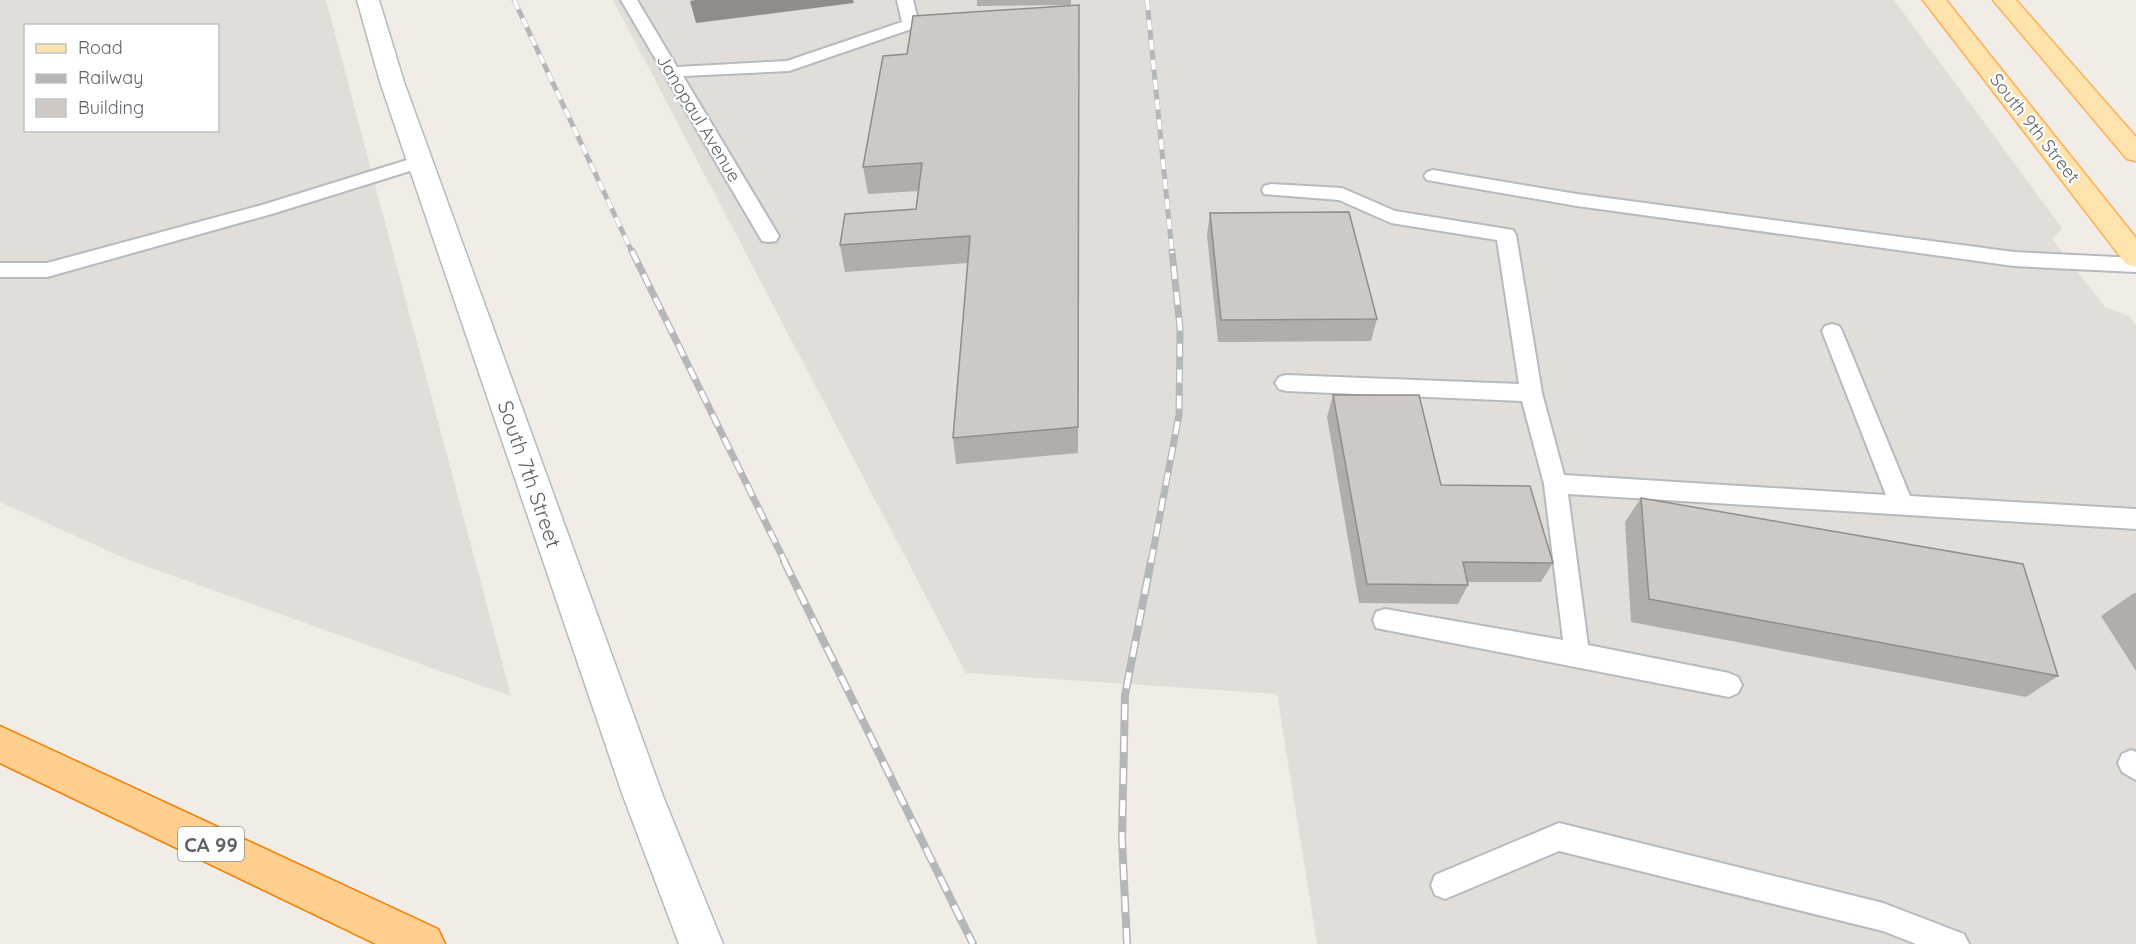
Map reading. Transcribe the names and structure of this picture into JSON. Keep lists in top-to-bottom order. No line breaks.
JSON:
{"streets":{"highway":["CA 99"],"main road":["South 9th Street"],"street":["South 7th Street"],"lane":["Janopaul Avenue"]},"legend":["Road","Railway","Building"]}
